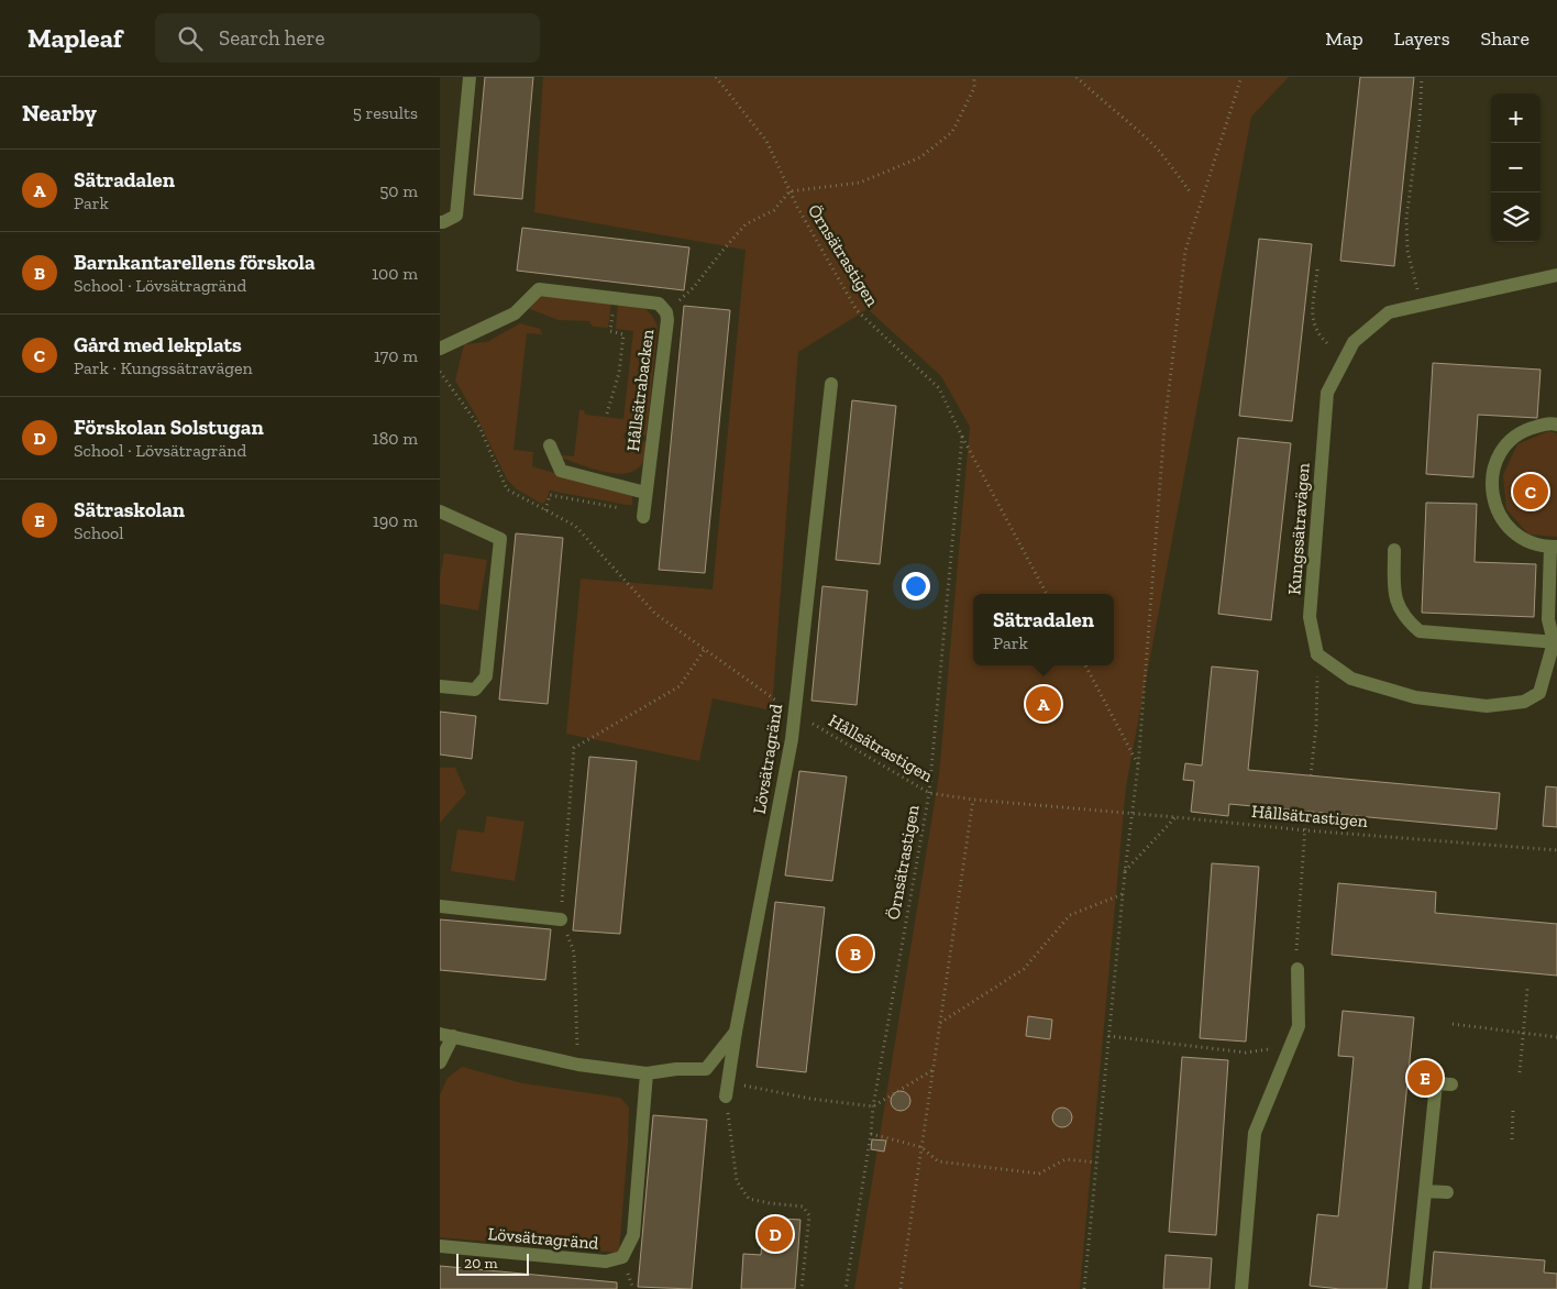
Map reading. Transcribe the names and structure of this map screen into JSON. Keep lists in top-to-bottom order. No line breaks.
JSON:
{"streets":{"street":["Hållsätrabacken","Kungssätravägen","Lövsätragränd"],"path":["Örnsätrastigen","Hållsätrastigen"]},"crossings":[["Örnsätrastigen","Hållsätrastigen"],["Hållsätrastigen","Lövsätragränd"]],"scale_bar":"20 m","page":{"header":"Mapleaf","search":"Search here","nav":["Map","Layers","Share"],"heading":["Nearby","5 results"],"map_buttons":["+","−"],"list":[{"mark":"A","name":"Sätradalen","note":"Park","value":"50 m"},{"mark":"B","name":"Barnkantarellens förskola","note":"School · Lövsätragränd","value":"100 m"},{"mark":"C","name":"Gård med lekplats","note":"Park · Kungssätravägen","value":"170 m"},{"mark":"D","name":"Förskolan Solstugan","note":"School · Lövsätragränd","value":"180 m"},{"mark":"E","name":"Sätraskolan","note":"School","value":"190 m"}],"pins":["C","A","B","E","D"],"popup":["Sätradalen","Park"],"scale":"20 m"}}
